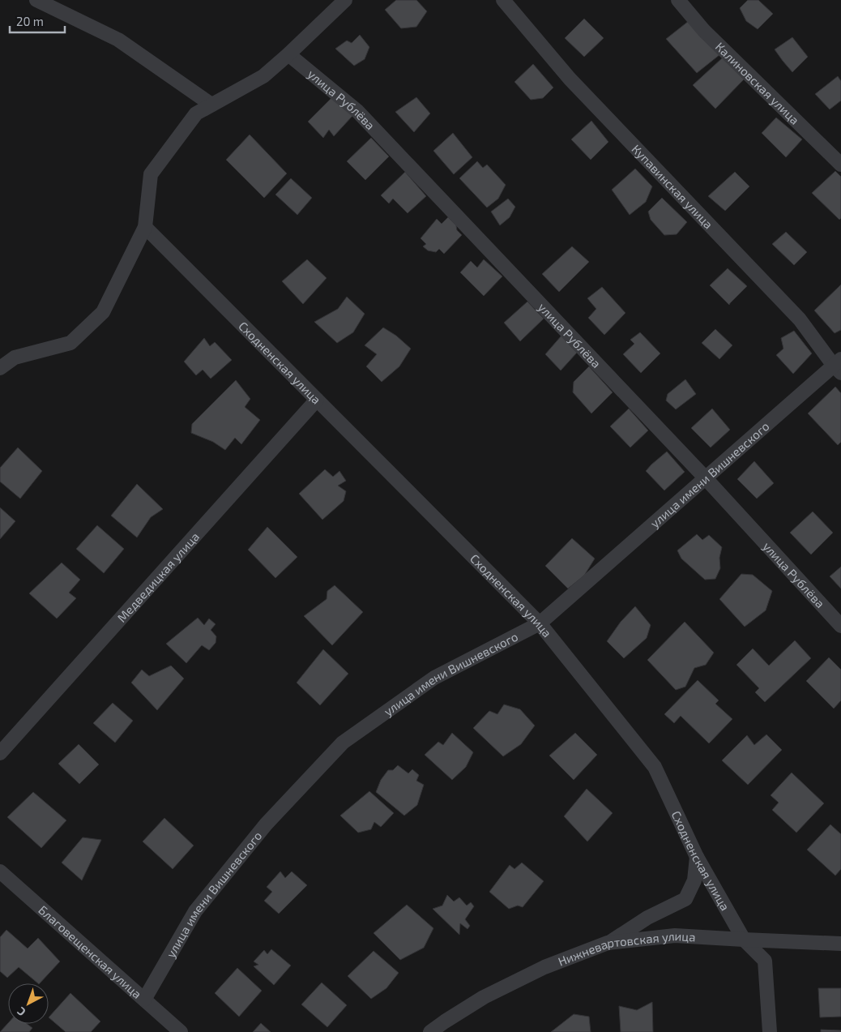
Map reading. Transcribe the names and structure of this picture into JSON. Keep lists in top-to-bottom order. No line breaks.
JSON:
{"streets":{"street":["Калиновская улица","улица Рублёва","Купавинская улица","Сходненская улица","улица имени Вишневского","Медведицкая улица","Нижневартовская улица","Благовещенская улица"]},"crossings":[["улица Рублёва","улица имени Вишневского"],["Купавинская улица","улица имени Вишневского"],["Сходненская улица","улица имени Вишневского"],["Сходненская улица","Медведицкая улица"],["Сходненская улица","Нижневартовская улица"],["улица имени Вишневского","Благовещенская улица"]],"scale_bar":"20 m","north":"bottom left"}
